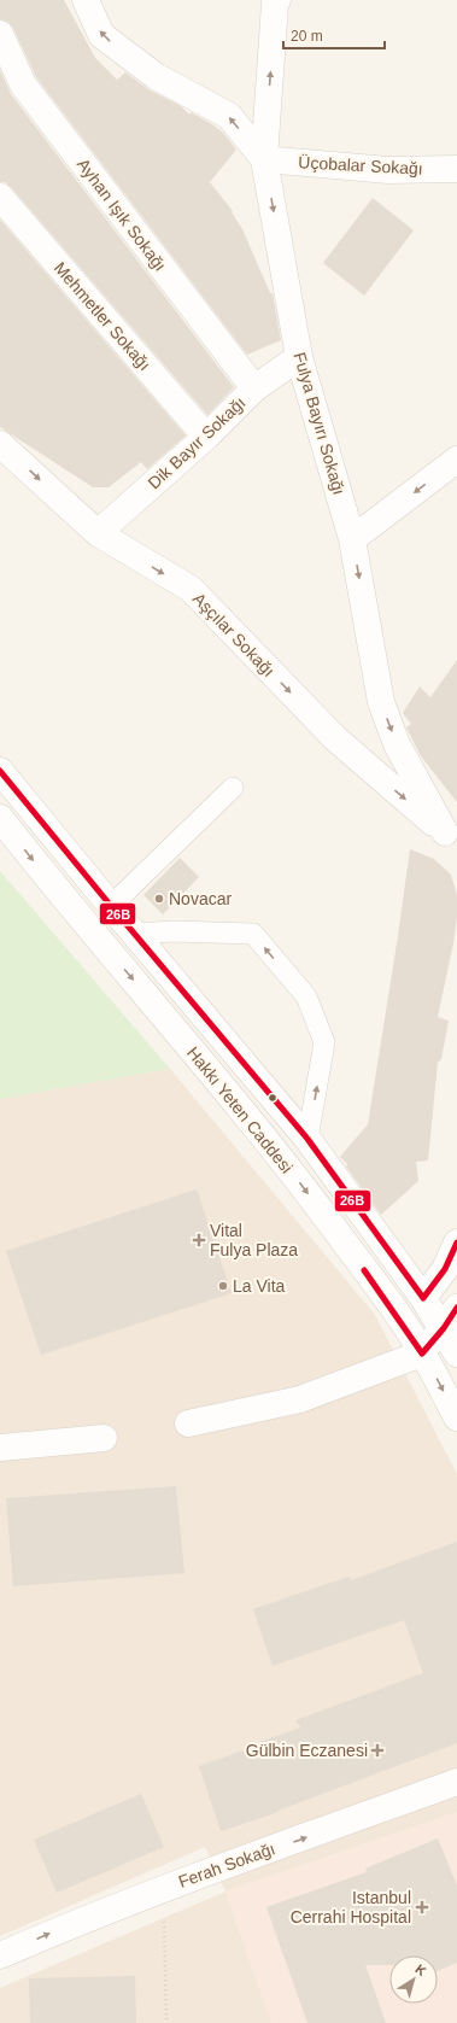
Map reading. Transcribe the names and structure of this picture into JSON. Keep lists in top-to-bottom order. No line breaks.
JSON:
{"streets":{"street":["Üçobalar Sokağı","Ayhan Işık Sokağı","Mehmetler Sokağı","Fulya Bayırı Sokağı","Dik Bayır Sokağı","Aşçılar Sokağı","Hakkı Yeten Caddesi","Ferah Sokağı"]},"crossings":[["Üçobalar Sokağı","Fulya Bayırı Sokağı"],["Ayhan Işık Sokağı","Dik Bayır Sokağı"],["Mehmetler Sokağı","Dik Bayır Sokağı"],["Fulya Bayırı Sokağı","Dik Bayır Sokağı"],["Fulya Bayırı Sokağı","Aşçılar Sokağı"],["Dik Bayır Sokağı","Aşçılar Sokağı"]],"one_way":["Aşçılar Sokağı","Ferah Sokağı"],"places":{"other":["Novacar","La Vita"],"health":["Vital Fulya Plaza","Gülbin Eczanesi","Istanbul Cerrahi Hospital"]},"lines":["transit line 26B"],"scale_bar":"20 m","north":"top right"}
